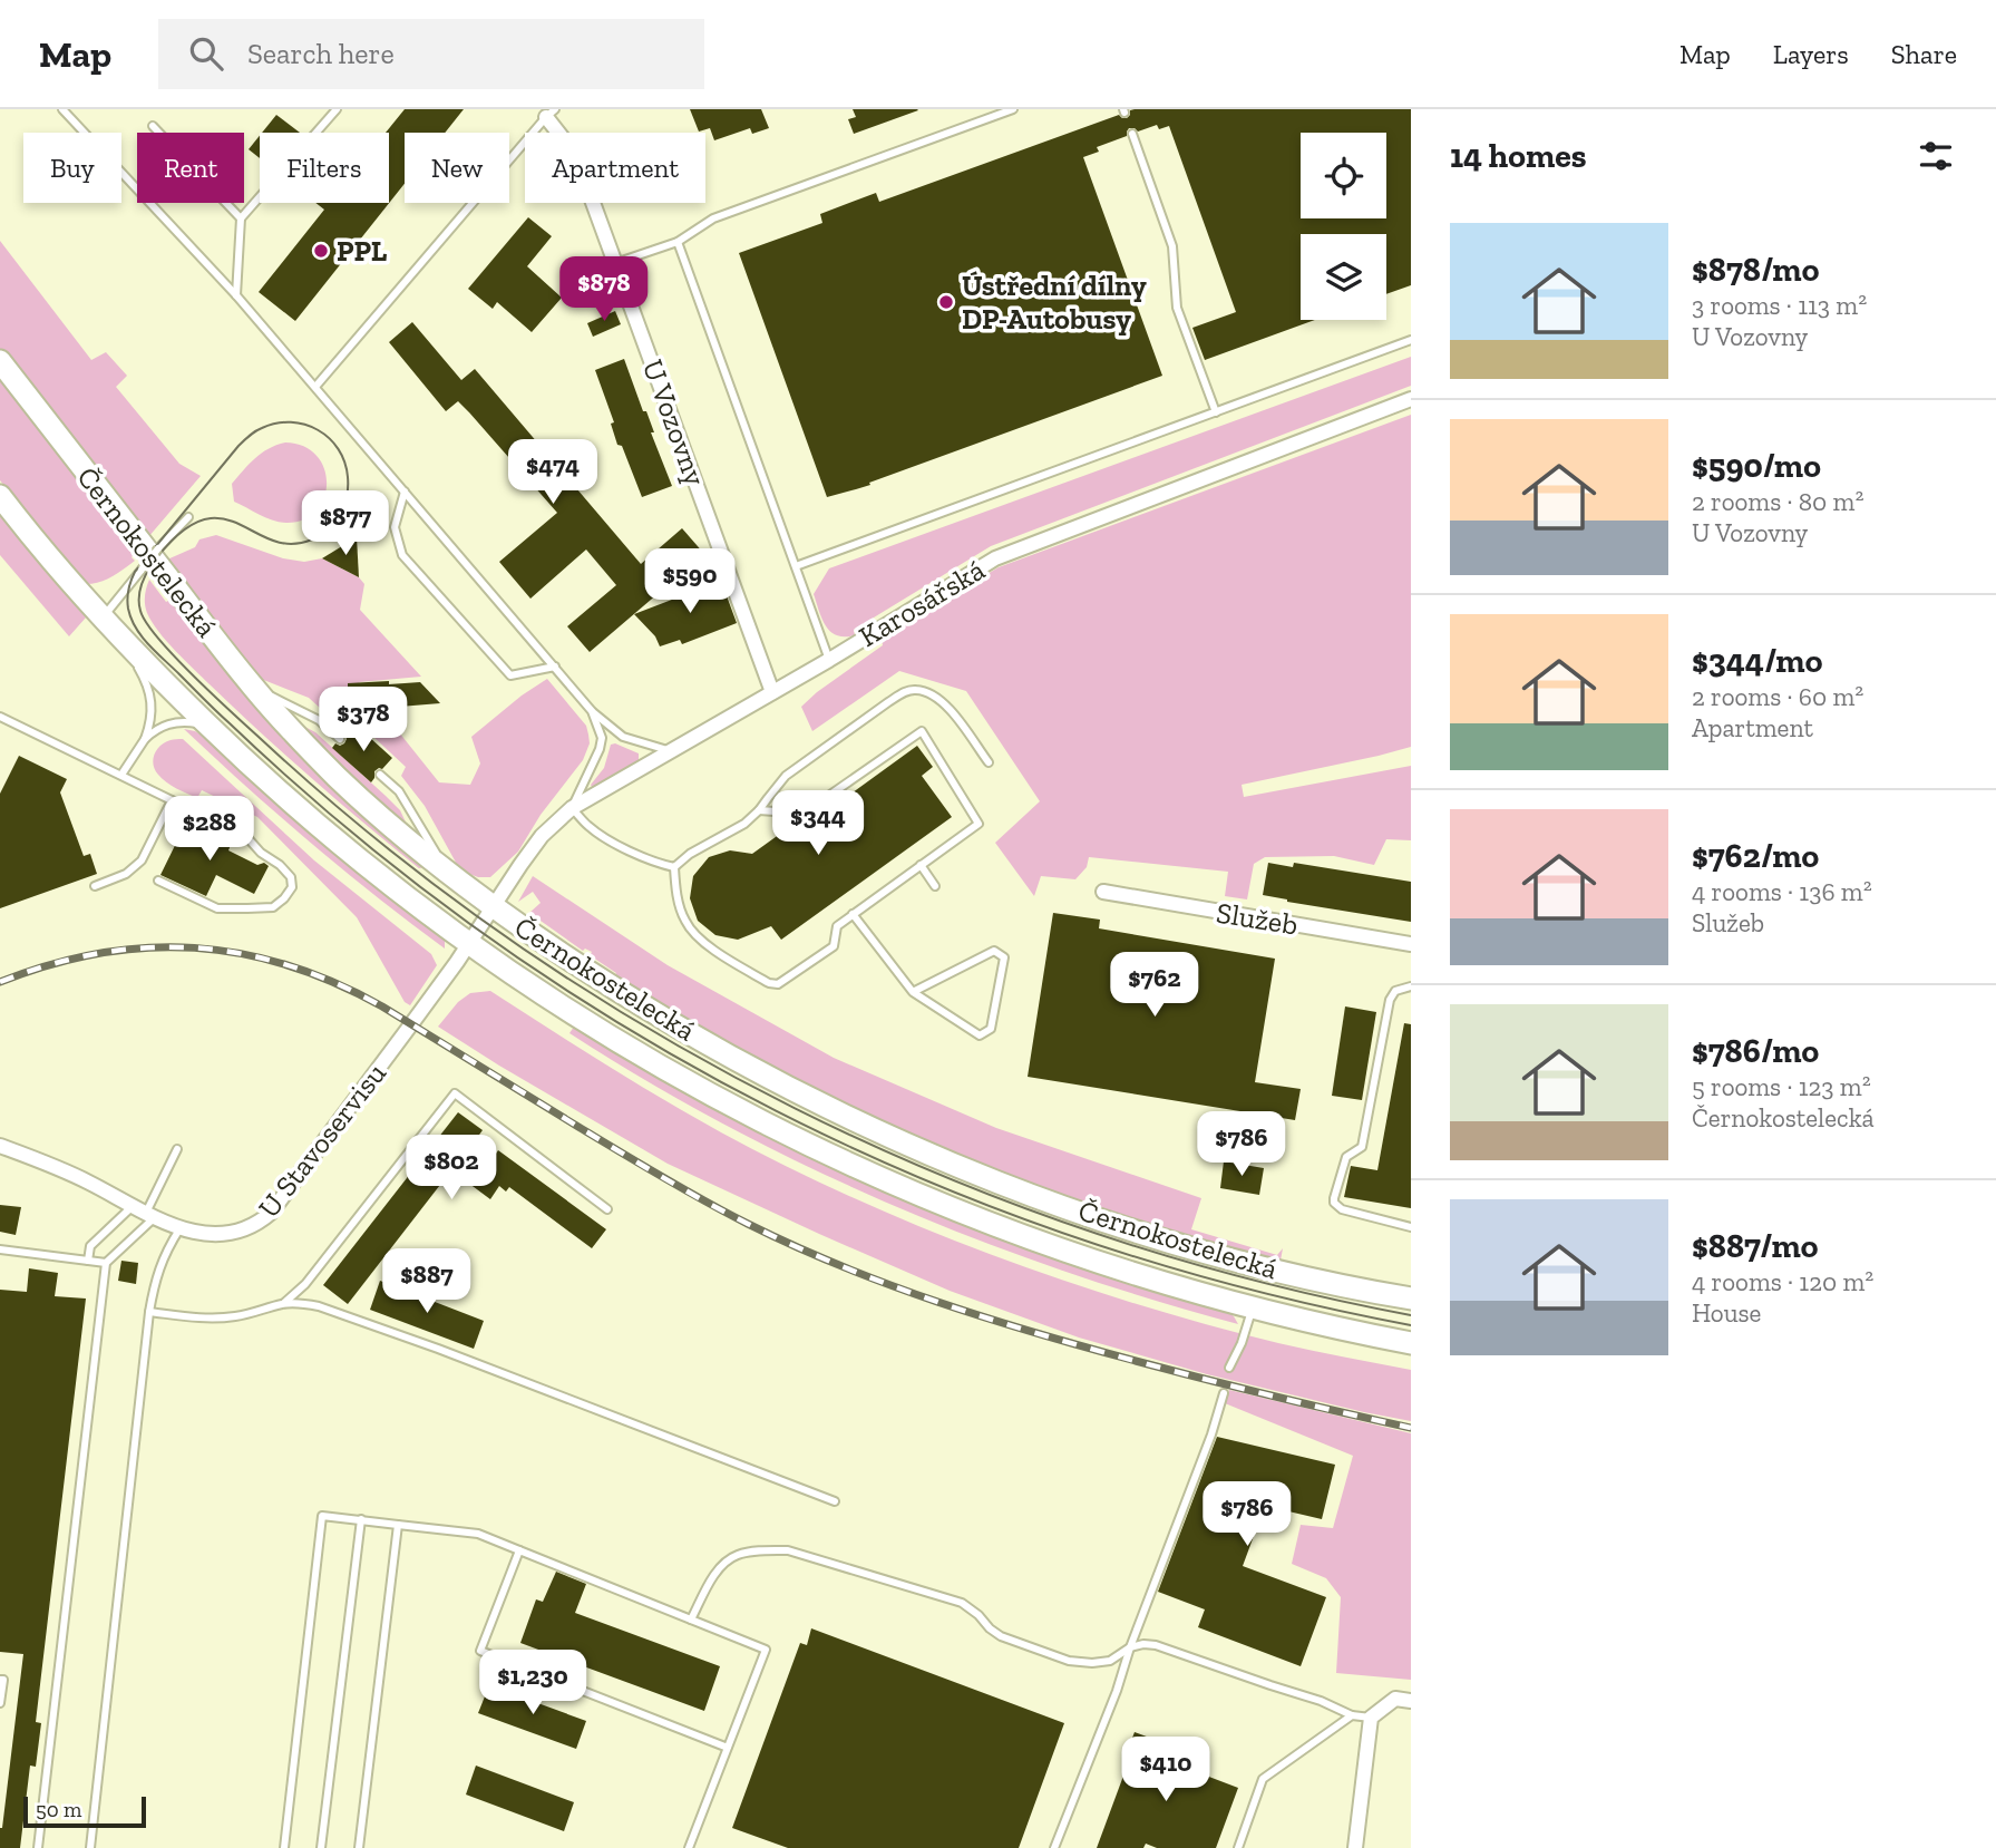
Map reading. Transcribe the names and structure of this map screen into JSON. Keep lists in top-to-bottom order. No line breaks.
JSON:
{"streets":{"main road":["Černokostelecká"],"street":["U Vozovny","Karosářská","Služeb","U Stavoservisu"]},"crossings":[["U Vozovny","Karosářská"],["Černokostelecká","Karosářská"],["Černokostelecká","U Stavoservisu"],["Karosářská","U Stavoservisu"]],"places":["PPL","Ústřední dílny DP-Autobusy"],"scale_bar":"50 m","page":{"header":"Map","search":"Search here","nav":["Map","Layers","Share"],"heading":"14 homes","chip":["Buy","Rent","Filters","New","Apartment"],"list":[{"name":"$878/mo","note":"3 rooms · 113 m² · U Vozovny"},{"name":"$590/mo","note":"2 rooms · 80 m² · U Vozovny"},{"name":"$344/mo","note":"2 rooms · 60 m² · Apartment"},{"name":"$762/mo","note":"4 rooms · 136 m² · Služeb"},{"name":"$786/mo","note":"5 rooms · 123 m² · Černokostelecká"},{"name":"$887/mo","note":"4 rooms · 120 m² · House"}],"price":["$878","$474","$877","$590","$378","$344","$288","$762","$786","$802","$887","$786","$1,230","$410"],"scale":"50 m"}}
